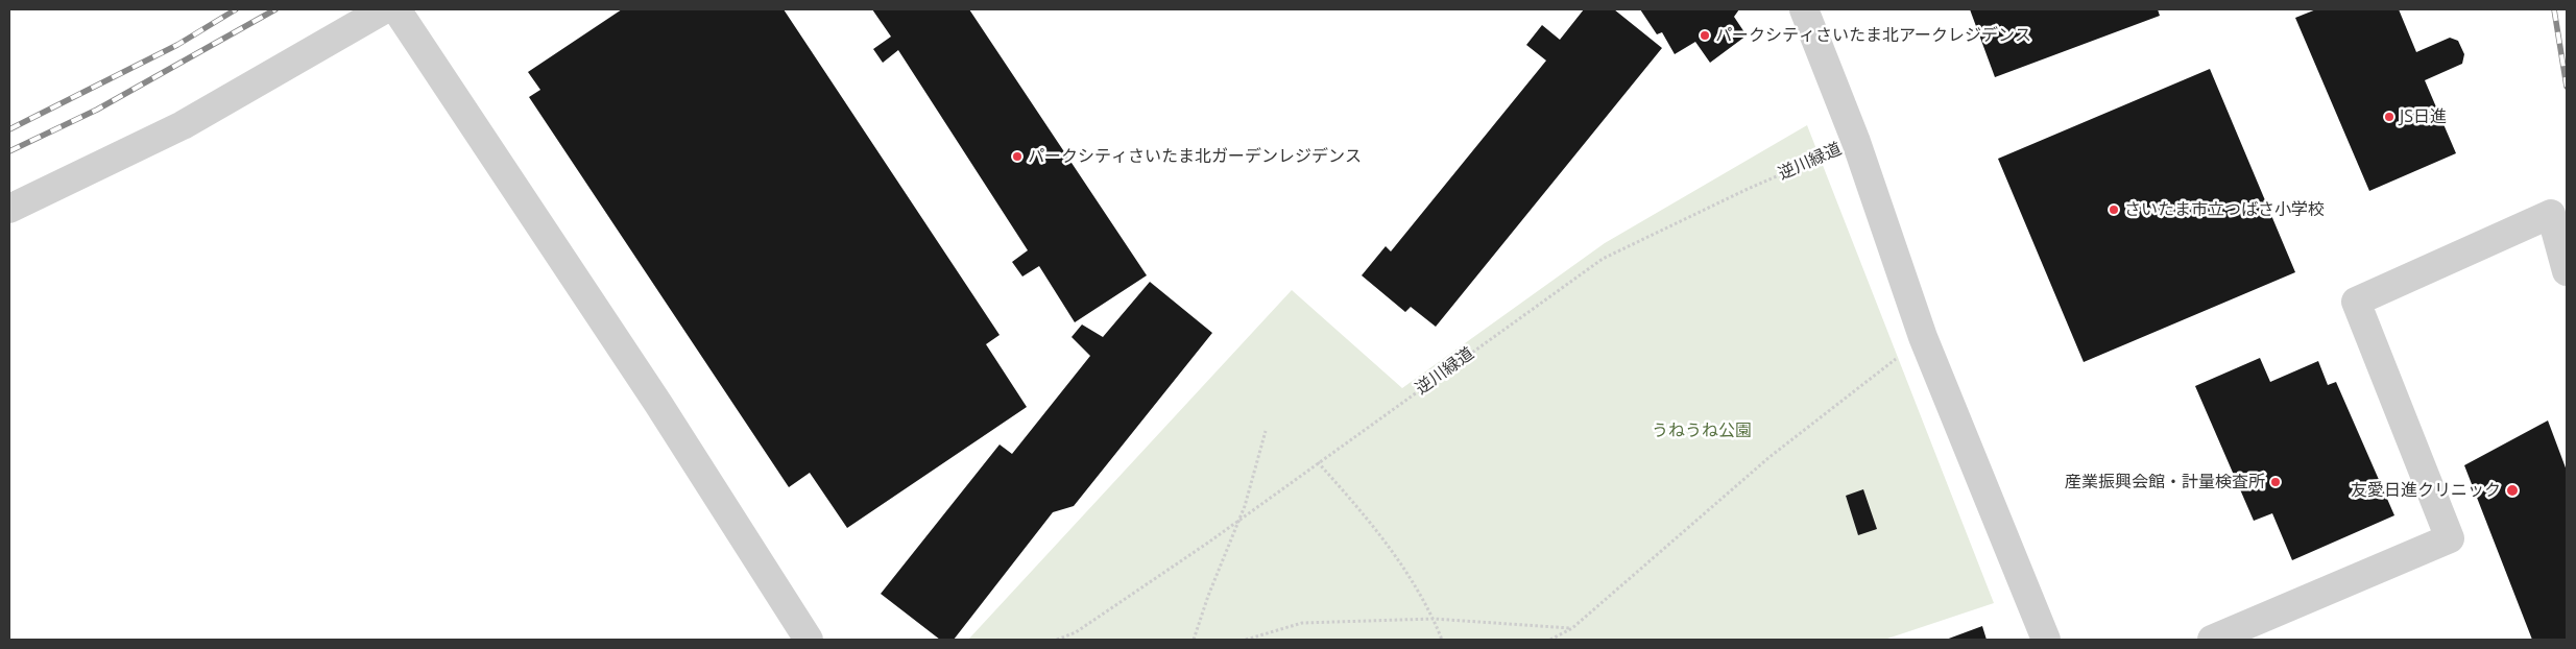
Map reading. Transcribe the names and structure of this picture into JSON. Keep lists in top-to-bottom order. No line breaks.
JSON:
{"streets":{"path":["逆川緑道"]},"parks":["うねうね公園"],"places":["パークシティさいたま北アークレジデンス","JS日進","パークシティさいたま北ガーデンレジデンス","さいたま市立つばさ小学校","産業振興会館・計量検査所","友愛日進クリニック"]}
